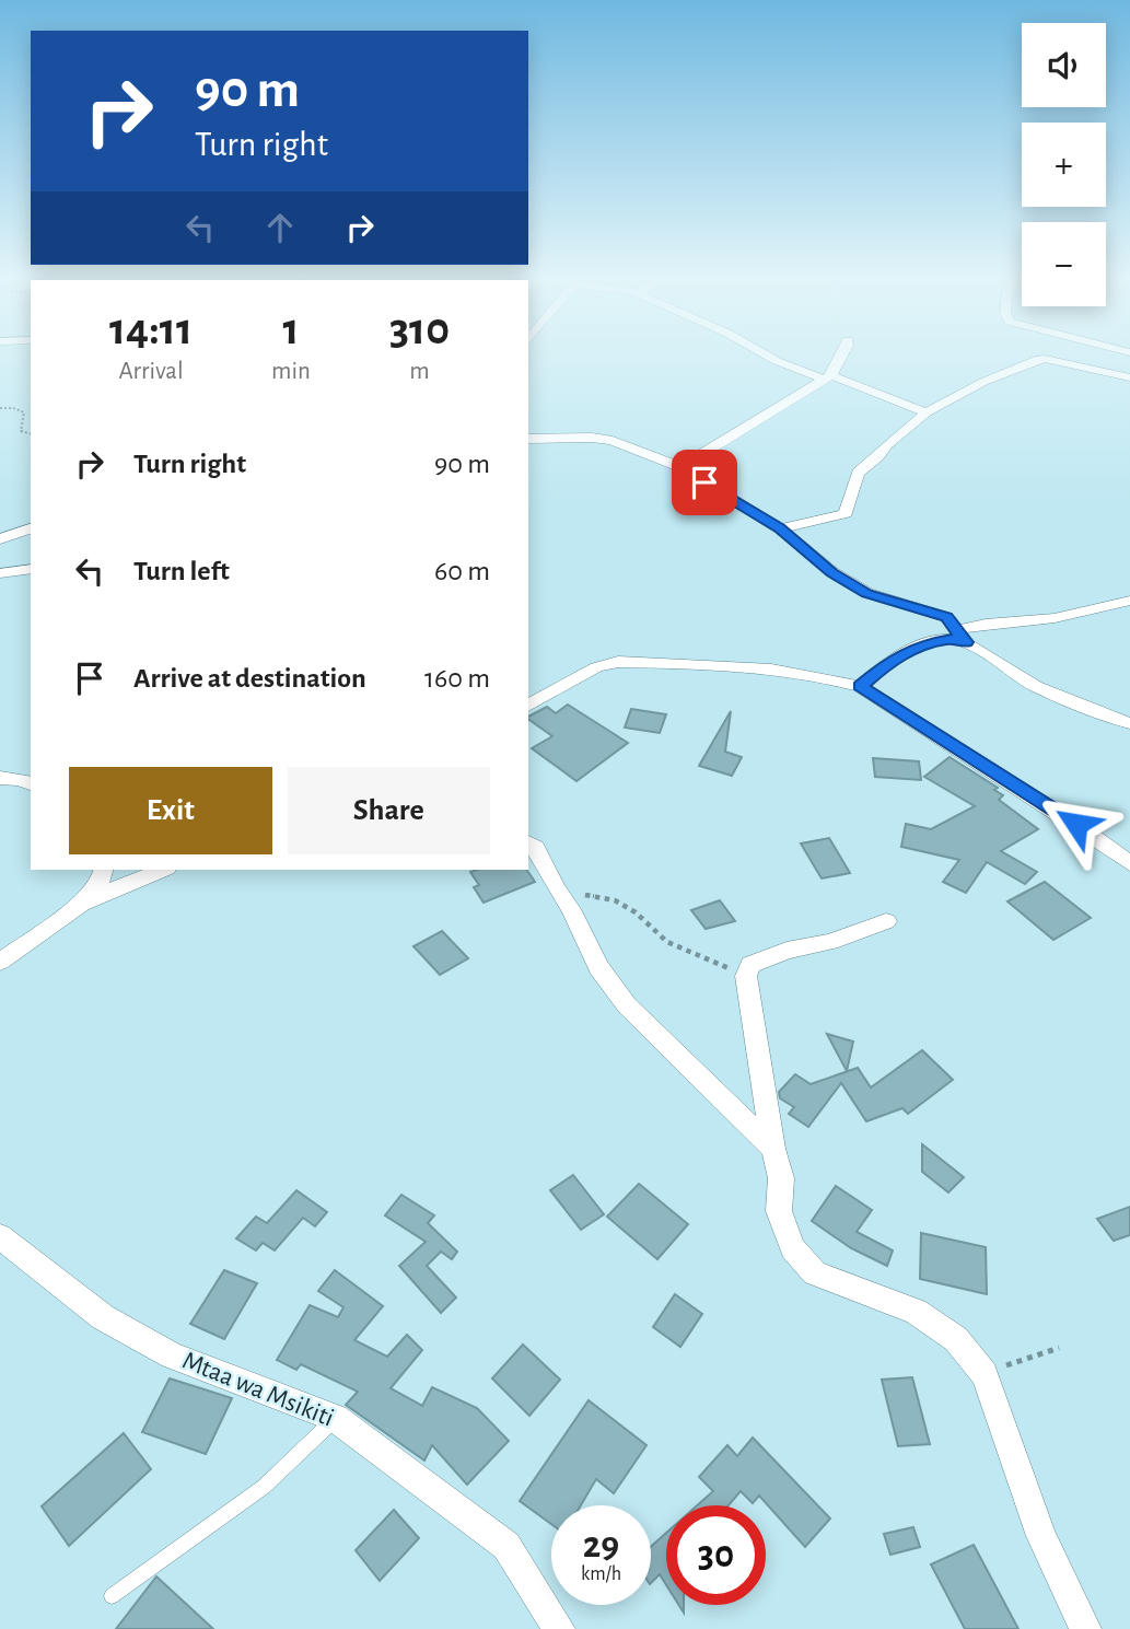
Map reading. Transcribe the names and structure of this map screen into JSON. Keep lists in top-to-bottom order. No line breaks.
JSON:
{"streets":{"street":["Mtaa wa Msikiti"]},"page":{"map_buttons":["+","−"],"turn":["90 m","Turn right"],"eta":["14:11","Arrival","1","min","310","m"],"list":[{"name":"Turn right","value":"90 m"},{"name":"Turn left","value":"60 m"},{"name":"Arrive at destination","value":"160 m"}],"buttons":["Exit","Share"],"speed":"29 km/h","limit":"30"}}
